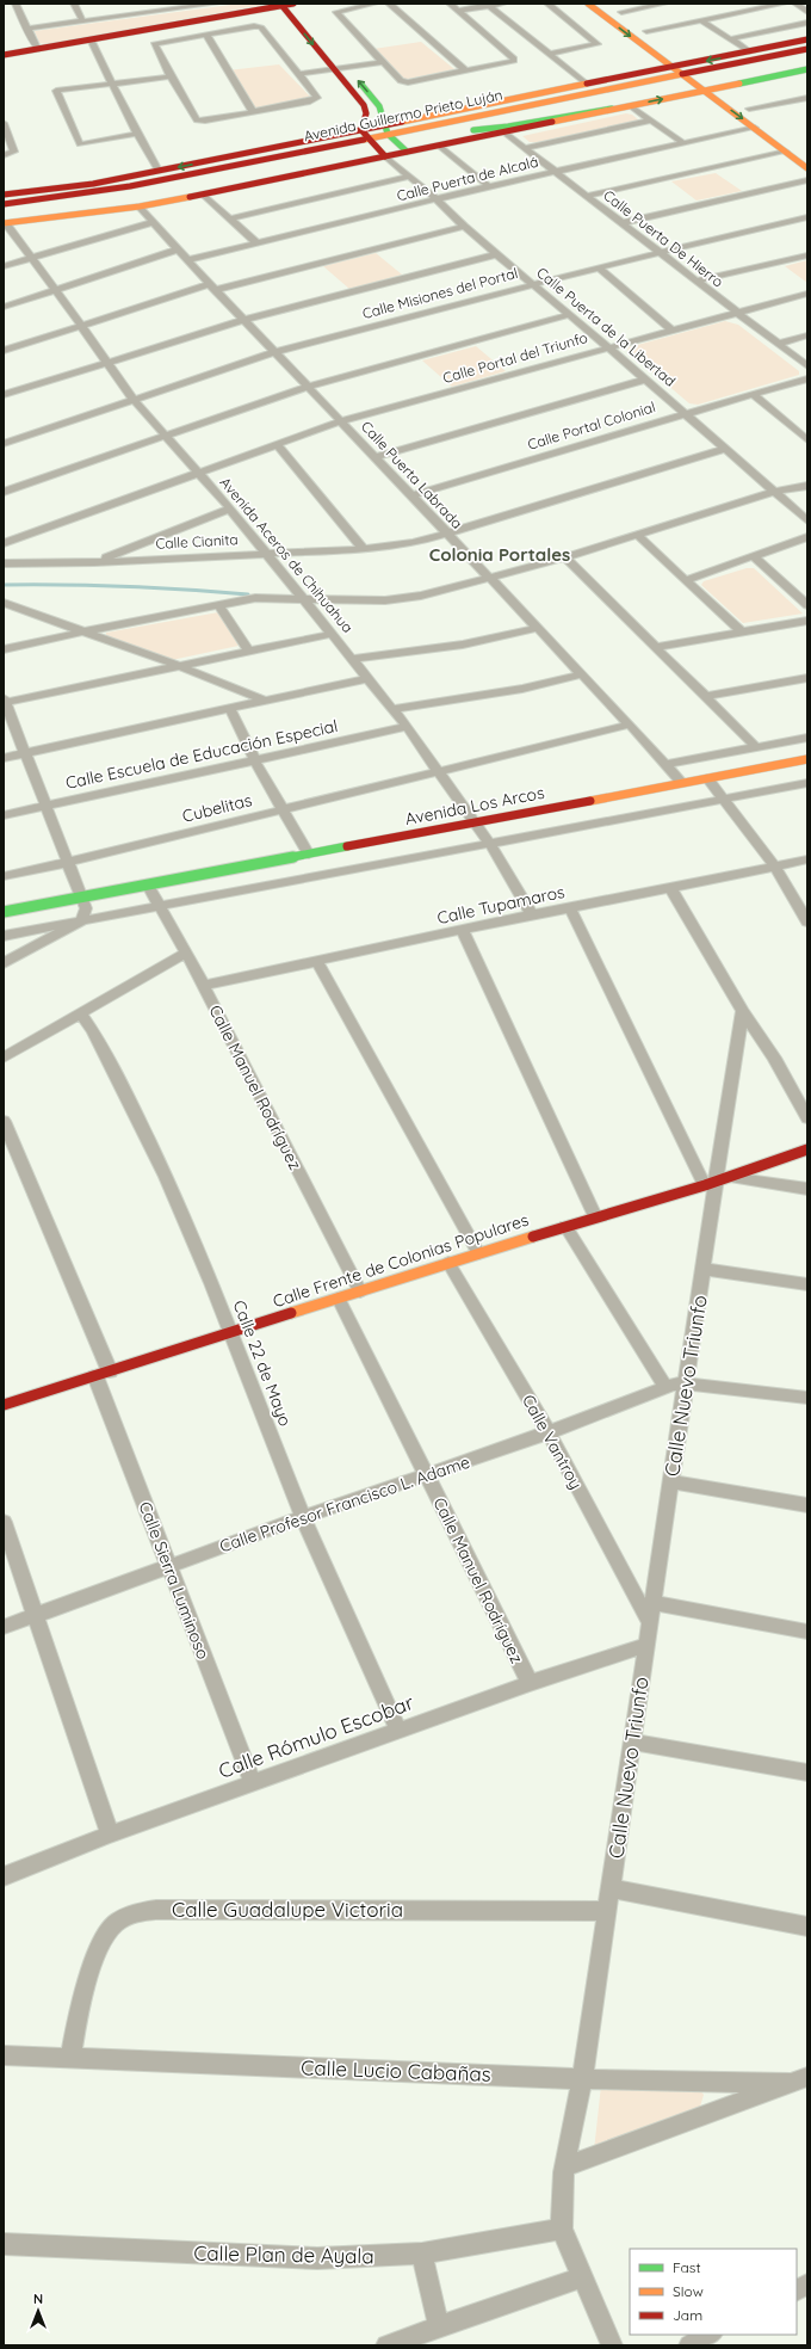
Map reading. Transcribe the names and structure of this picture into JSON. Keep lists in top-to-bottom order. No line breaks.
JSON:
{"streets":{"main road":["Avenida Guillermo Prieto Luján","Avenida Los Arcos","Calle Frente de Colonias Populares"],"street":["Calle Puerta de Alcalá","Calle Puerta De Hierro","Calle Misiones del Portal","Calle Puerta de la Libertad","Calle Portal del Triunfo","Calle Portal Colonial","Calle Puerta Labrada","Calle Cianita","Avenida Aceros de Chihuahua","Calle Escuela de Educación Especial","Cubelitas","Calle Tupamaros","Calle Manuel Rodríguez","Calle 22 de Mayo","Calle Nuevo Triunfo","Calle Vantroy","Calle Profesor Francisco L. Adame","Calle Sierra Luminoso","Calle Rómulo Escobar","Calle Guadalupe Victoria","Calle Lucio Cabañas","Calle Plan de Ayala"]},"crossings":[["Avenida Guillermo Prieto Luján","Calle Puerta De Hierro"],["Avenida Guillermo Prieto Luján","Calle Puerta de la Libertad"],["Avenida Guillermo Prieto Luján","Calle Puerta Labrada"],["Avenida Guillermo Prieto Luján","Avenida Aceros de Chihuahua"],["Calle Puerta de Alcalá","Calle Puerta De Hierro"],["Calle Puerta de Alcalá","Calle Puerta de la Libertad"],["Calle Puerta de Alcalá","Calle Puerta Labrada"],["Calle Puerta De Hierro","Calle Misiones del Portal"],["Calle Puerta De Hierro","Calle Portal del Triunfo"],["Calle Misiones del Portal","Calle Puerta de la Libertad"],["Calle Misiones del Portal","Calle Puerta Labrada"],["Calle Misiones del Portal","Avenida Aceros de Chihuahua"],["Calle Puerta de la Libertad","Calle Portal del Triunfo"],["Calle Puerta de la Libertad","Calle Portal Colonial"],["Calle Puerta de la Libertad","Calle Cianita"],["Calle Portal del Triunfo","Calle Puerta Labrada"],["Calle Portal del Triunfo","Avenida Aceros de Chihuahua"],["Calle Portal Colonial","Calle Puerta Labrada"],["Calle Puerta Labrada","Calle Cianita"],["Calle Puerta Labrada","Avenida Los Arcos"],["Calle Puerta Labrada","Cubelitas"],["Calle Cianita","Avenida Aceros de Chihuahua"],["Avenida Aceros de Chihuahua","Calle Escuela de Educación Especial"],["Avenida Aceros de Chihuahua","Avenida Los Arcos"],["Avenida Aceros de Chihuahua","Cubelitas"],["Avenida Aceros de Chihuahua","Calle Tupamaros"],["Avenida Los Arcos","Calle Manuel Rodríguez"],["Calle Tupamaros","Calle Manuel Rodríguez"],["Calle Manuel Rodríguez","Calle Frente de Colonias Populares"],["Calle Manuel Rodríguez","Calle Profesor Francisco L. Adame"],["Calle Manuel Rodríguez","Calle Rómulo Escobar"],["Calle Frente de Colonias Populares","Calle 22 de Mayo"],["Calle Frente de Colonias Populares","Calle Nuevo Triunfo"],["Calle Frente de Colonias Populares","Calle Vantroy"],["Calle Frente de Colonias Populares","Calle Sierra Luminoso"],["Calle 22 de Mayo","Calle Profesor Francisco L. Adame"],["Calle 22 de Mayo","Calle Rómulo Escobar"],["Calle Nuevo Triunfo","Calle Vantroy"],["Calle Nuevo Triunfo","Calle Profesor Francisco L. Adame"],["Calle Nuevo Triunfo","Calle Rómulo Escobar"],["Calle Nuevo Triunfo","Calle Guadalupe Victoria"],["Calle Nuevo Triunfo","Calle Lucio Cabañas"],["Calle Nuevo Triunfo","Calle Plan de Ayala"],["Calle Vantroy","Calle Profesor Francisco L. Adame"],["Calle Profesor Francisco L. Adame","Calle Sierra Luminoso"],["Calle Sierra Luminoso","Calle Rómulo Escobar"],["Calle Guadalupe Victoria","Calle Lucio Cabañas"]],"districts":["Colonia Portales"],"legend":["Fast","Slow","Jam"],"north":"top"}
